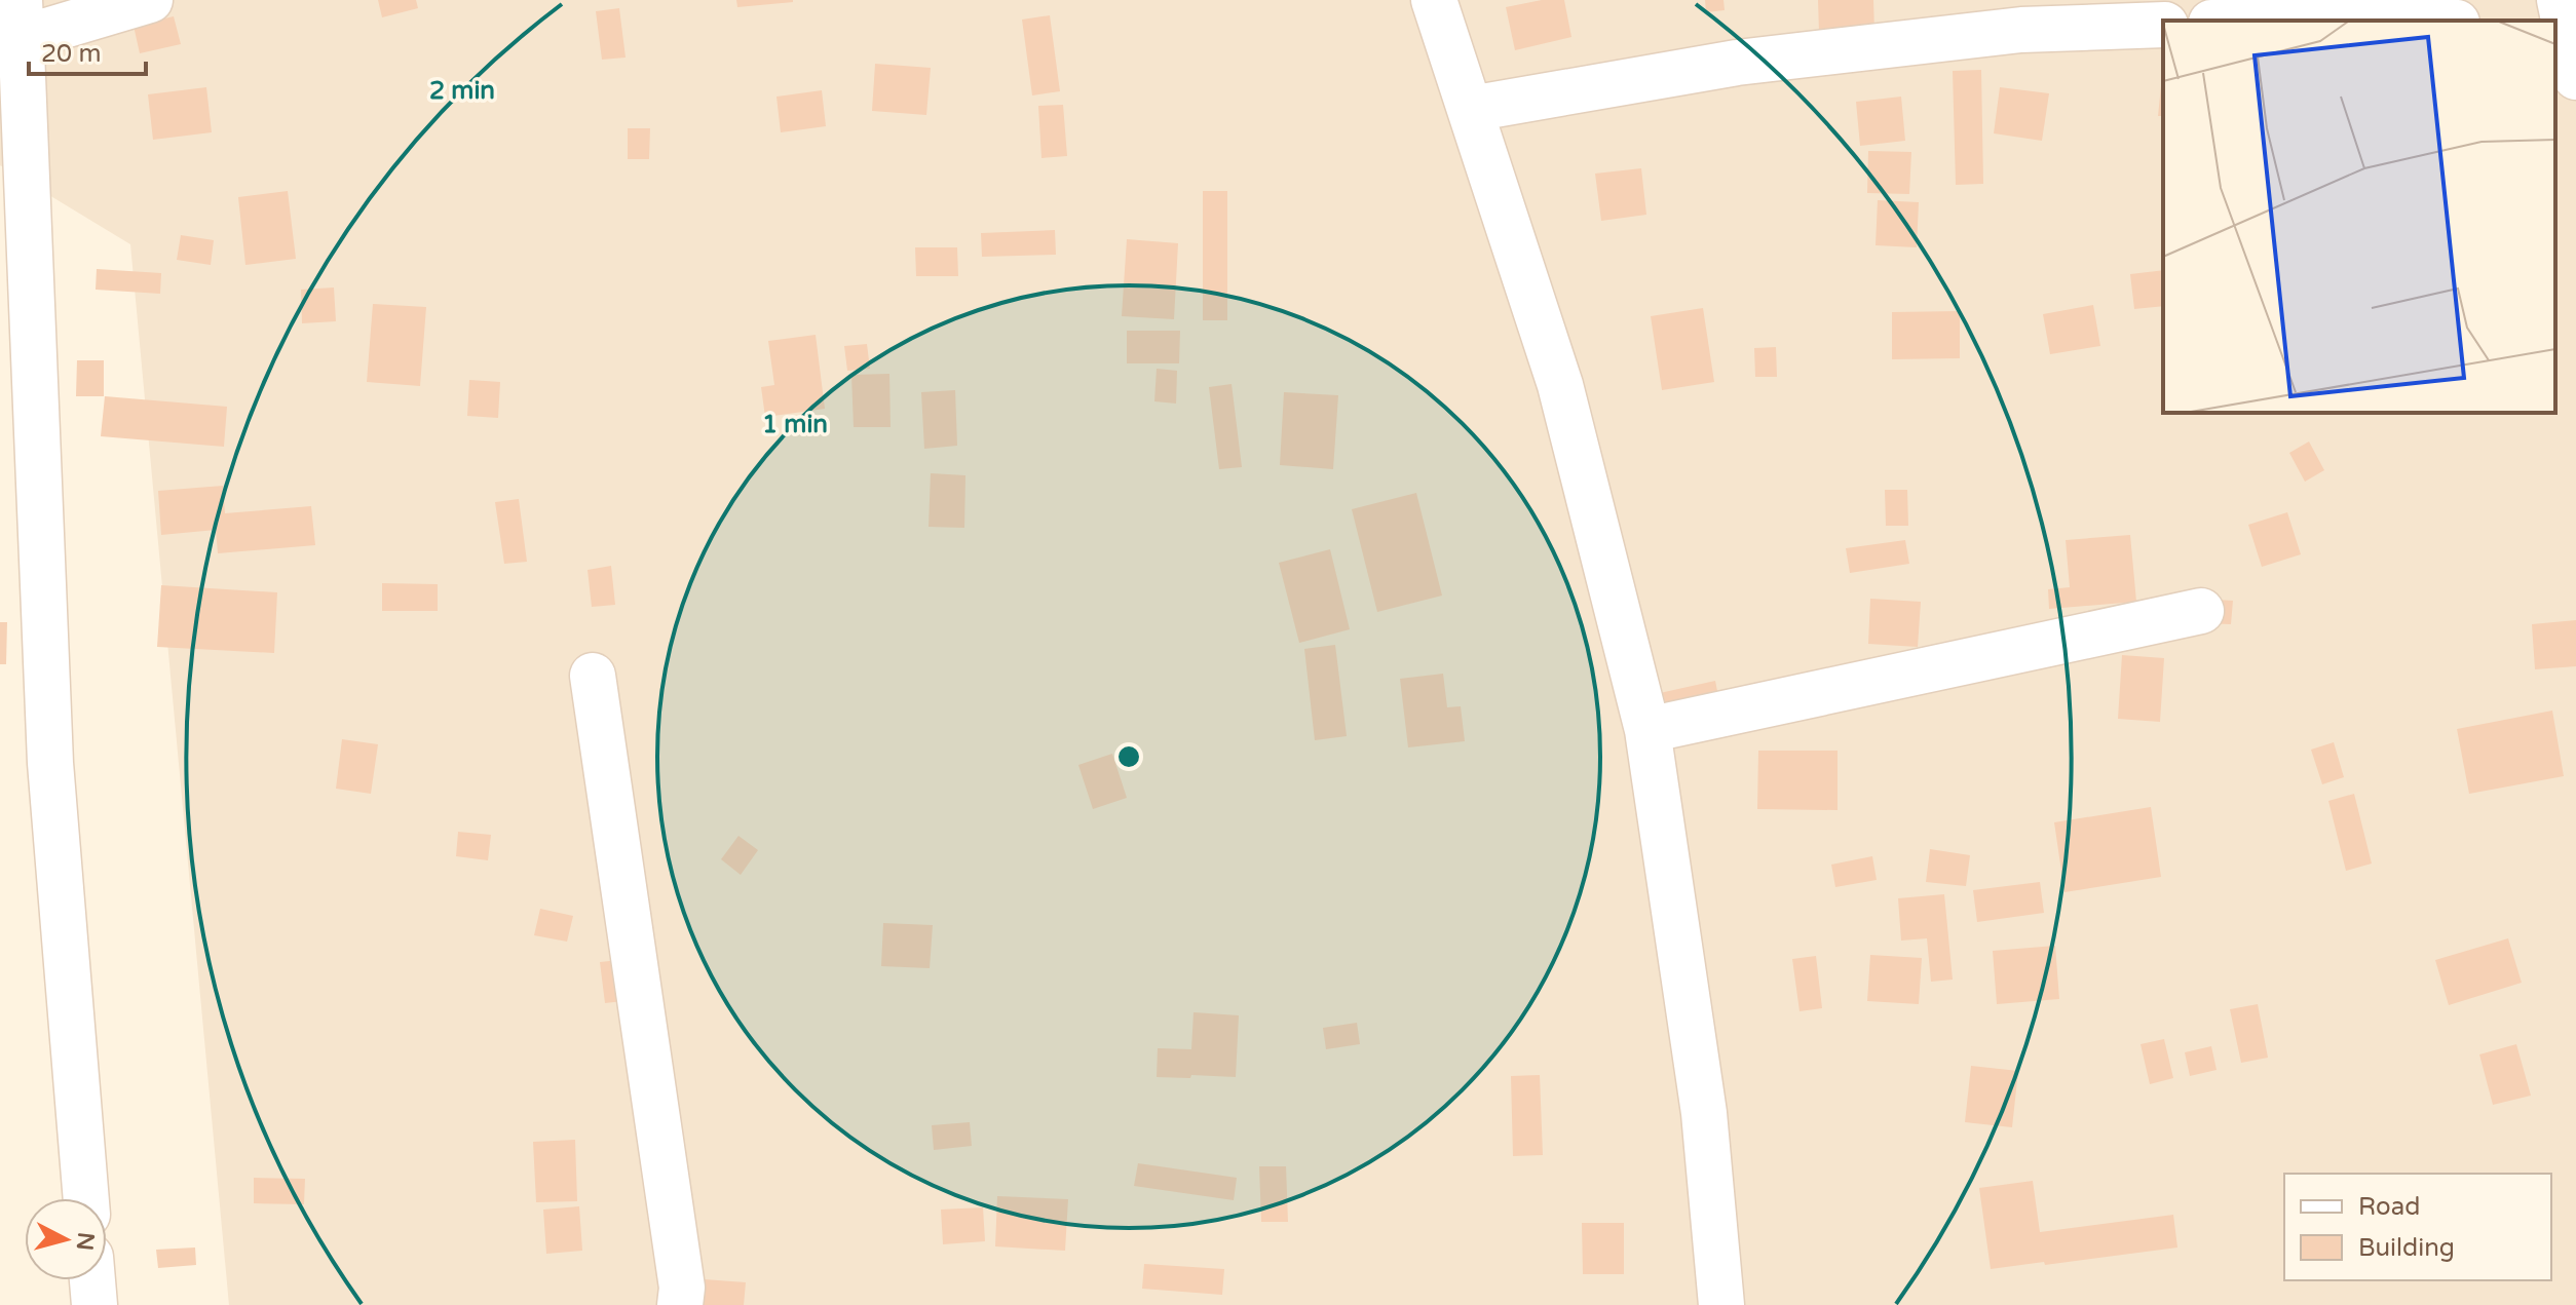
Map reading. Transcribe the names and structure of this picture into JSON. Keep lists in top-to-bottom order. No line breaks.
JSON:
{"legend":["Road","Building"],"scale_bar":"20 m","north":"right","rings":["2 min","1 min"]}
